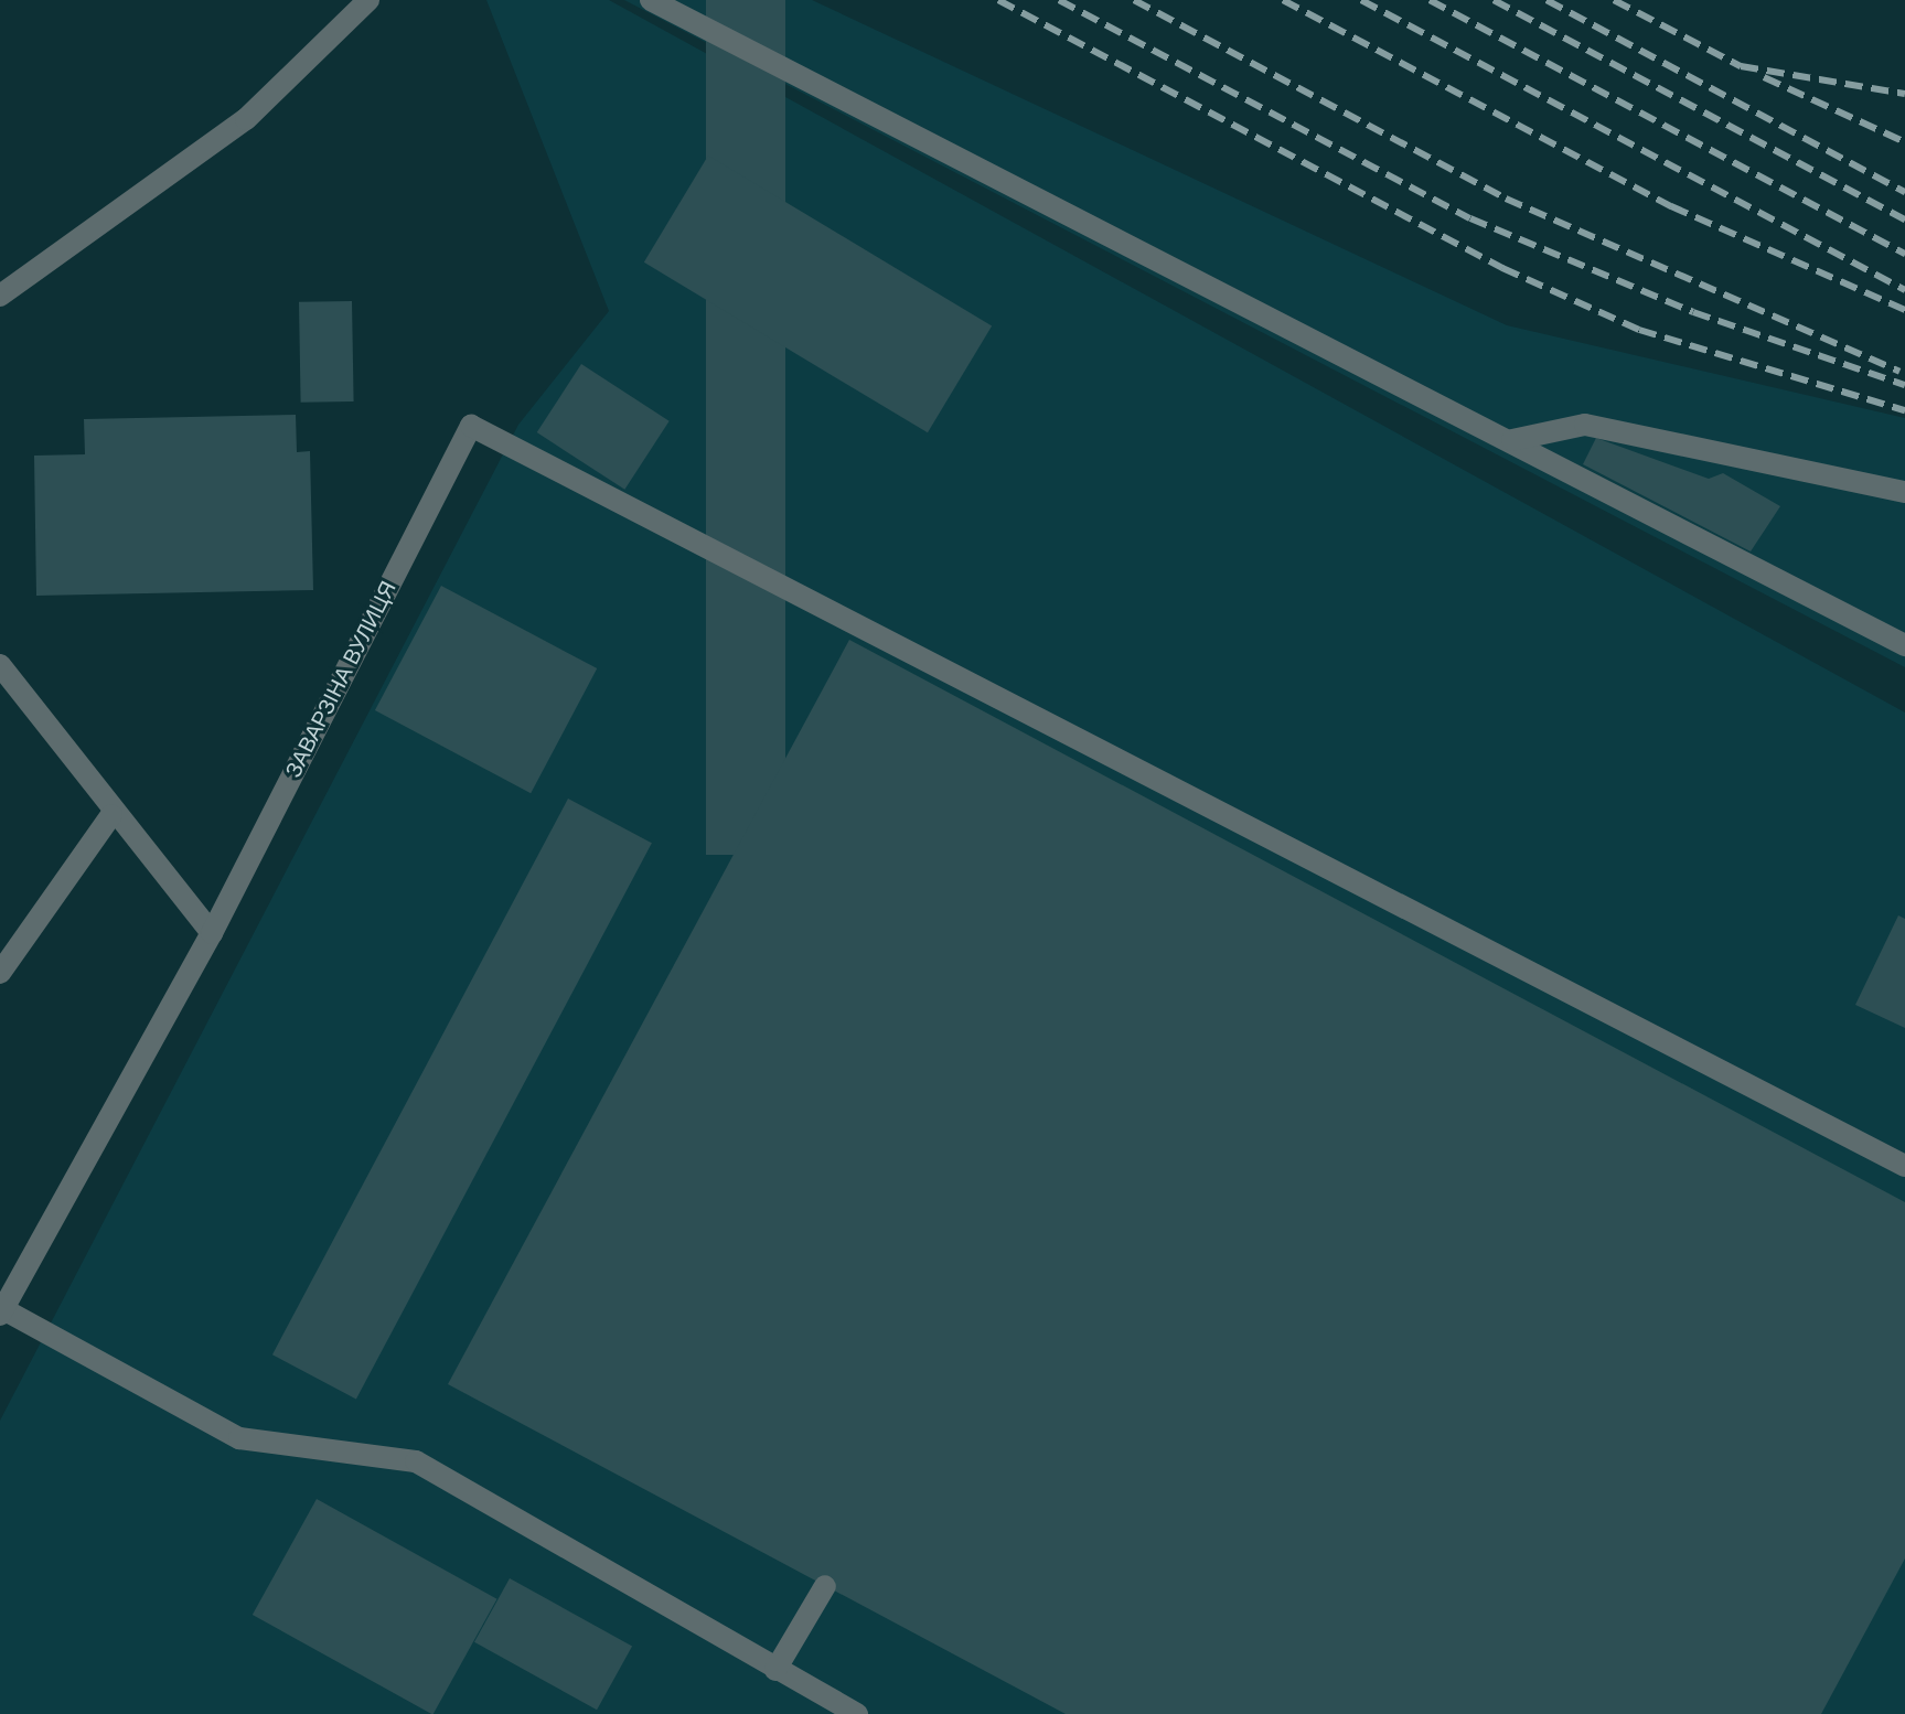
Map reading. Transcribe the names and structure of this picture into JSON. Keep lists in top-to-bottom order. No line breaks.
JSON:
{"streets":{"lane":["ЗАВАРЗІНА ВУЛИЦЯ"]}}
